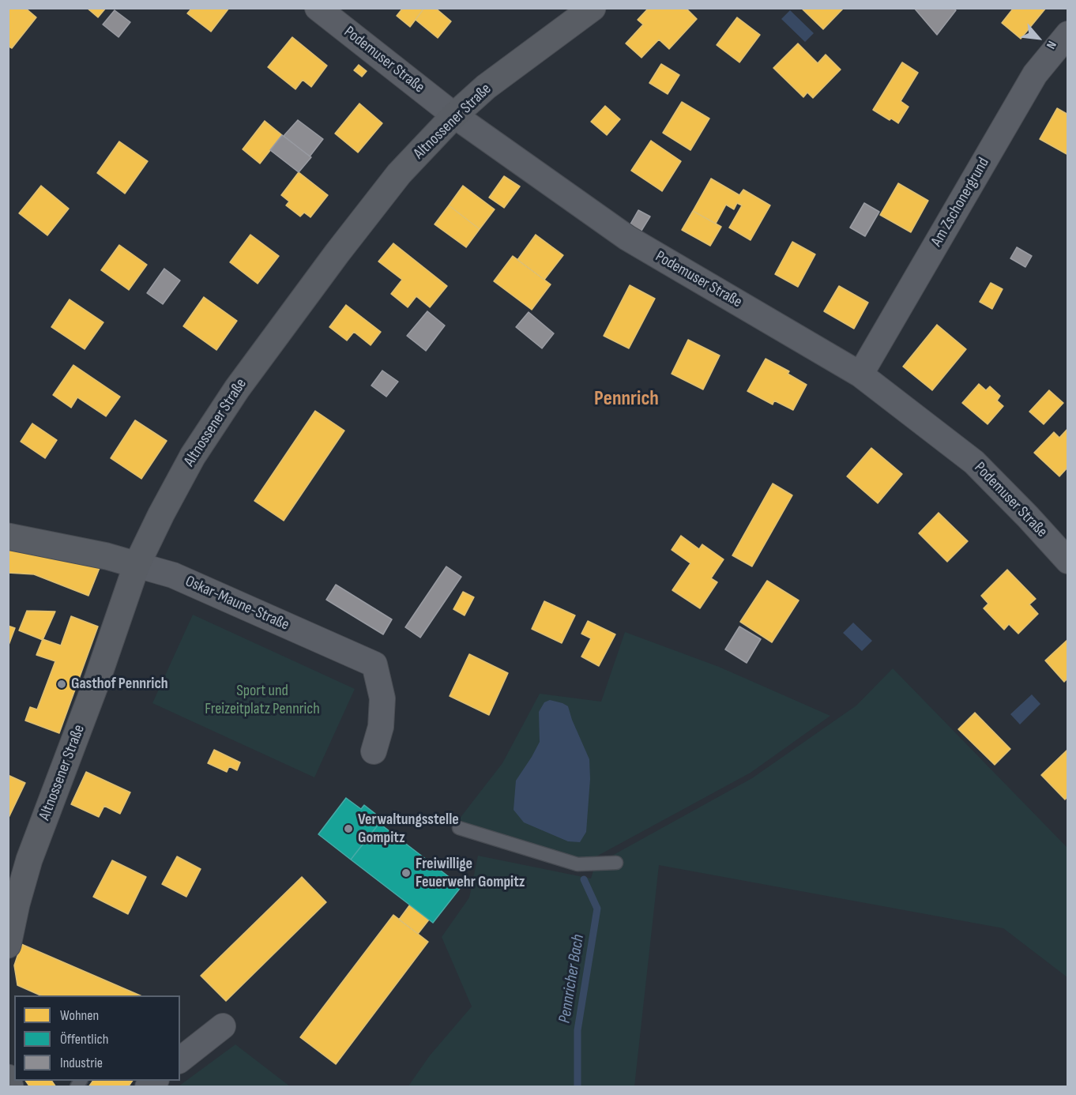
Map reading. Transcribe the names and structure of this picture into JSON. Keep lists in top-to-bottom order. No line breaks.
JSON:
{"streets":{"street":["Podemuser Straße","Altnossener Straße","Am Zschonergrund","Oskar-Maune-Straße"]},"crossings":[["Podemuser Straße","Altnossener Straße"],["Podemuser Straße","Am Zschonergrund"],["Altnossener Straße","Oskar-Maune-Straße"]],"districts":["Pennrich"],"water":["Pennricher Bach"],"parks":["Sport und Freizeitplatz Pennrich"],"places":["Gasthof Pennrich","Verwaltungsstelle Gompitz","Freiwillige Feuerwehr Gompitz"],"legend":["Wohnen","Öffentlich","Industrie"],"north":"bottom right"}
